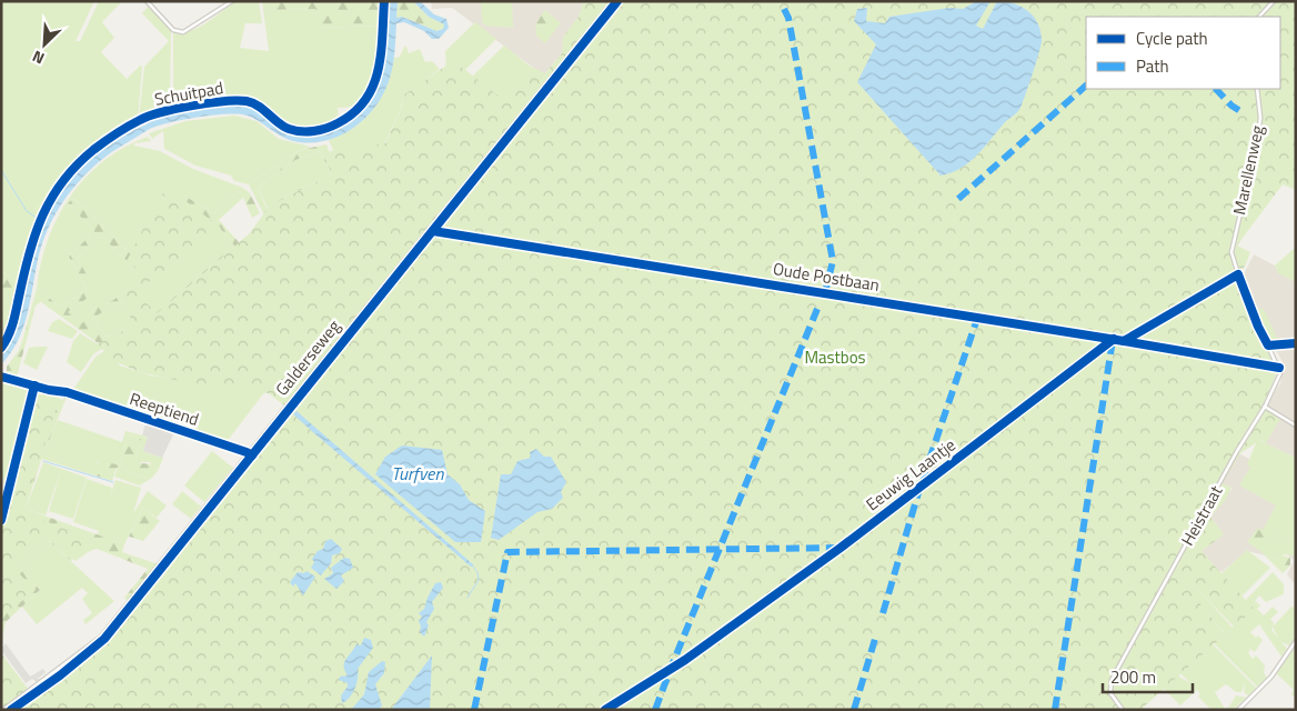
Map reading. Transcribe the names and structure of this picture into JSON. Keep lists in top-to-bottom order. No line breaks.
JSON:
{"streets":{"street":["Marellenweg","Galderseweg","Reeptiend","Heistraat"],"cycle path":["Schuitpad","Oude Postbaan","Eeuwig Laantje"]},"crossings":[["Marellenweg","Heistraat"],["Galderseweg","Reeptiend"]],"water":["Turfven"],"parks":["Mastbos"],"legend":["Cycle path","Path"],"scale_bar":"200 m","north":"bottom left"}
